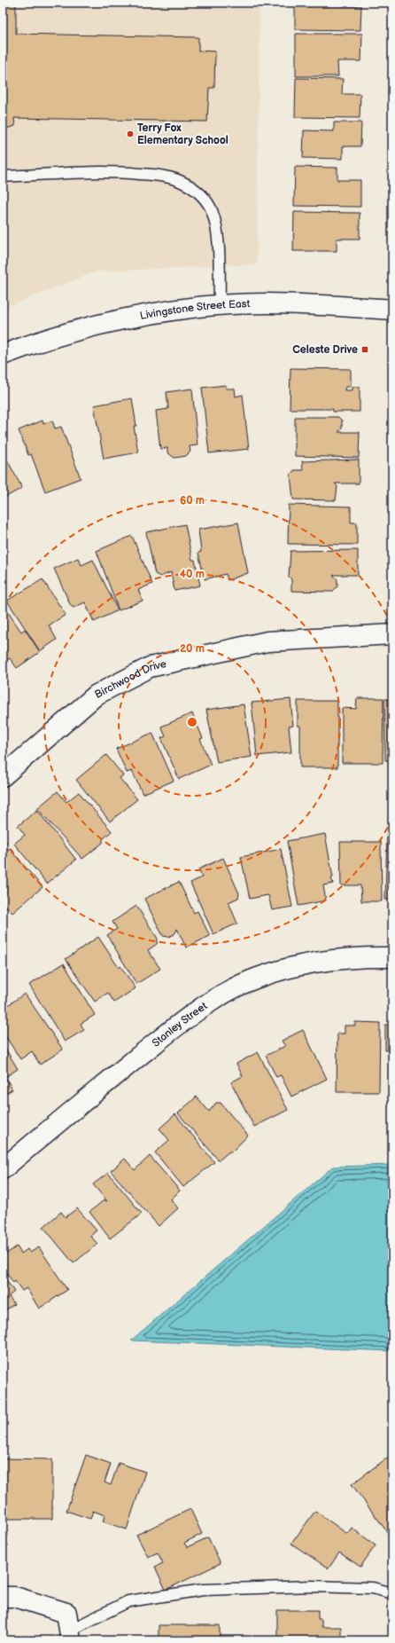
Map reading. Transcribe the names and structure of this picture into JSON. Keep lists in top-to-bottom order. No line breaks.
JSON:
{"streets":{"street":["Livingstone Street East","Birchwood Drive","Stanley Street"]},"places":{"other":["Terry Fox Elementary School"],"transit":["Celeste Drive"]},"rings":["60 m","40 m","20 m"]}
